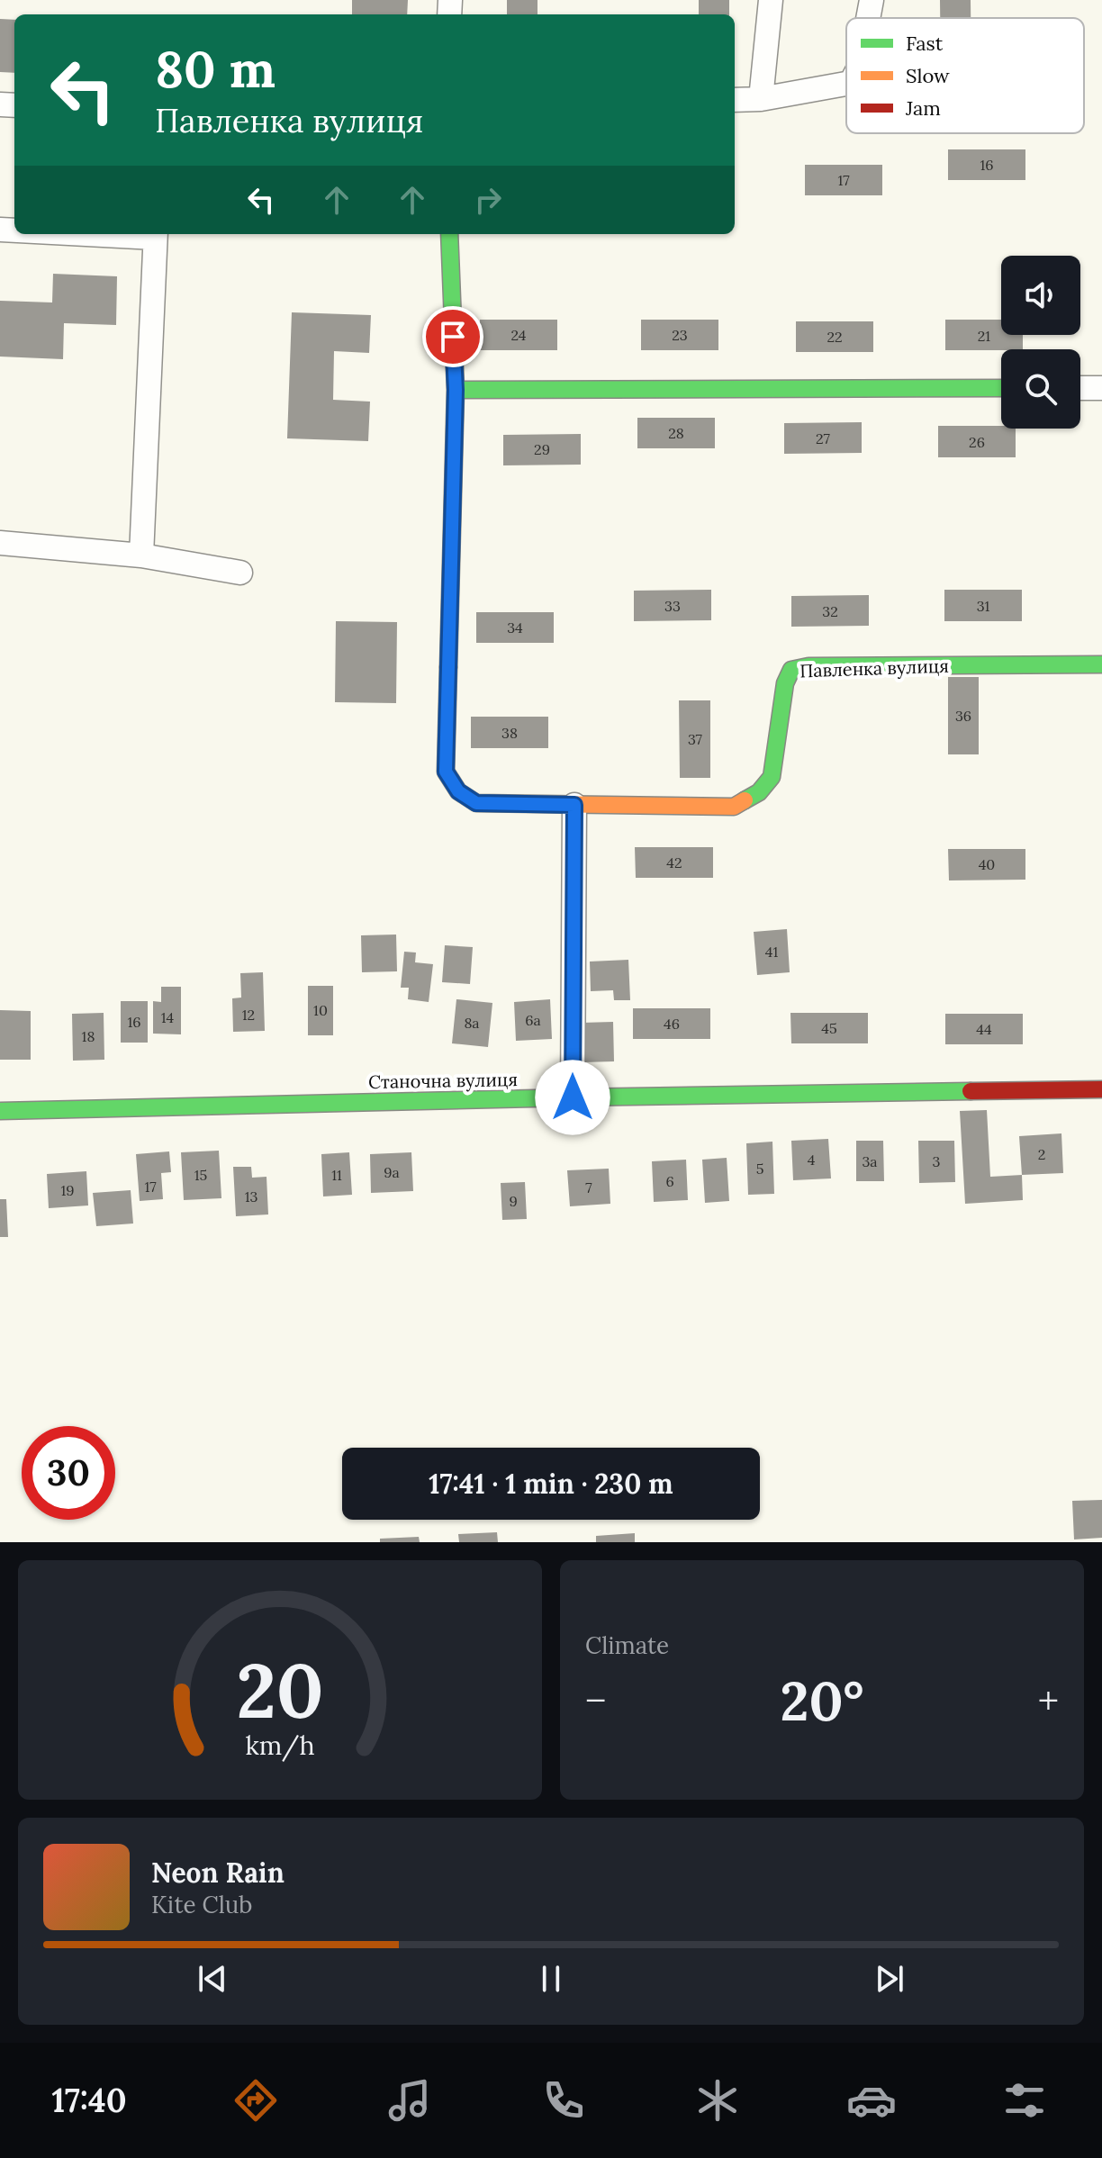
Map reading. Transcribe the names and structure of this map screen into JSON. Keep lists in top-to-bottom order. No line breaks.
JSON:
{"streets":{"street":["Павленка вулиця","Станочна вулиця"]},"house_numbers":["16","17","24","23","21","22","28","27","26","29","33","31","32","34","36","38","37","42","40","41","10","12","14","6а","16","8а","46","45","44","18","2","4","3а","3","5","9а","15","11","6","17","7","19","13","9"],"legend":["Fast","Slow","Jam"],"page":{"turn":["80 m","Павленка вулиця"],"limit":"30","trip":"17:41 · 1 min · 230 m","tile":"Climate","heat":["−","20°","+"],"song":["Neon Rain","Kite Club"],"tabs":"17:40","gauge":["20","km/h"]}}
